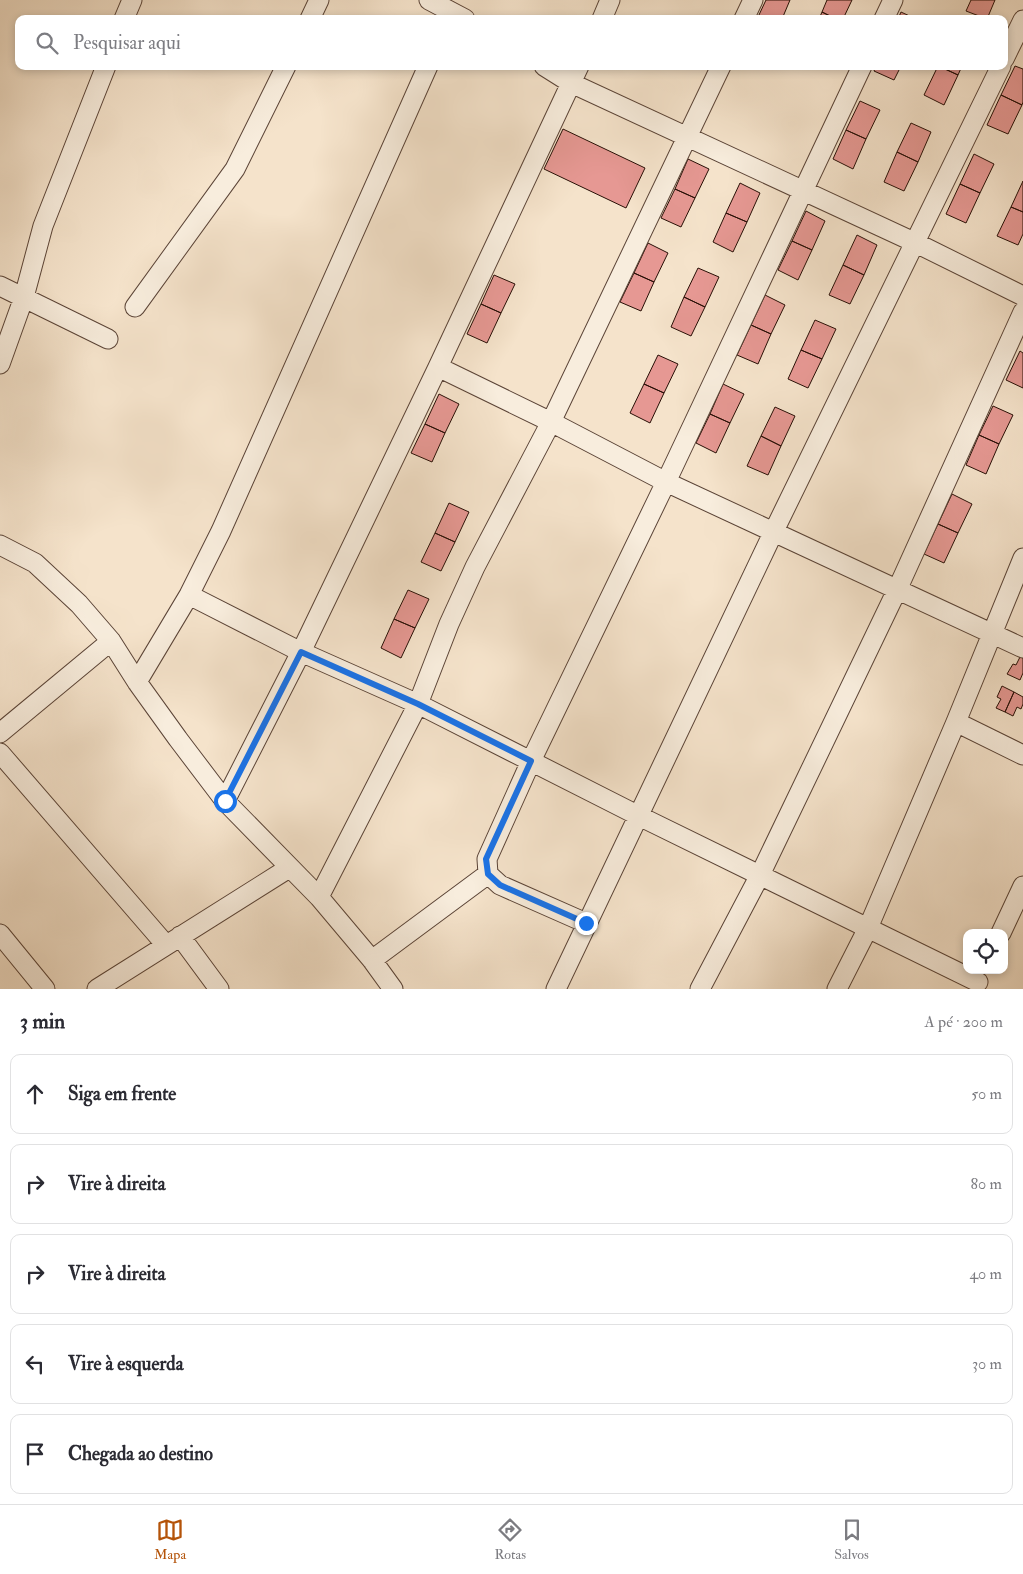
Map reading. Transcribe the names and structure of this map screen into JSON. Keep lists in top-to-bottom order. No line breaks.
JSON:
{"page":{"search":"Pesquisar aqui","heading":["3 min","A pé · 200 m"],"list":[["Siga em frente","50 m"],["Vire à direita","80 m"],["Vire à direita","40 m"],["Vire à esquerda","30 m"],"Chegada ao destino"],"nav":["Mapa","Rotas","Salvos"]}}
